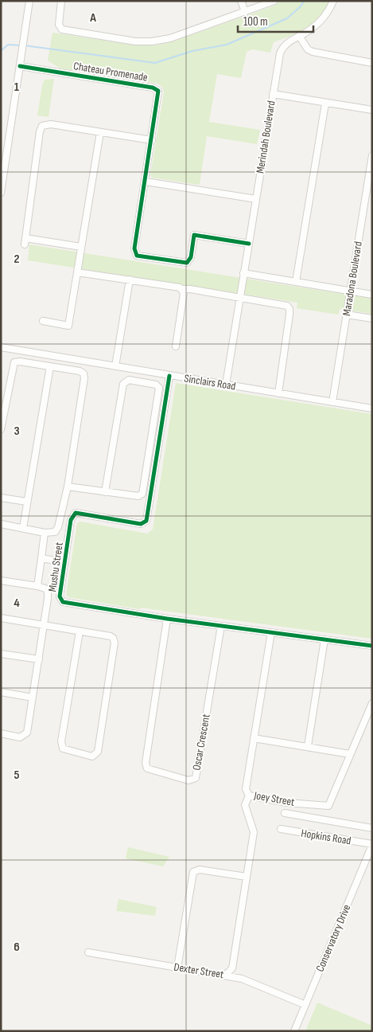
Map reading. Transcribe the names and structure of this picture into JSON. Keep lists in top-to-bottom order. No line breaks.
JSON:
{"streets":{"street":["Chateau Promenade","Merindah Boulevard","Maradona Boulevard","Sinclairs Road","Mushu Street","Oscar Crescent","Joey Street","Hopkins Road","Conservatory Drive","Dexter Street"]},"crossings":[["Chateau Promenade","Merindah Boulevard"],["Merindah Boulevard","Sinclairs Road"],["Maradona Boulevard","Sinclairs Road"],["Sinclairs Road","Mushu Street"],["Mushu Street","Oscar Crescent"],["Mushu Street","Joey Street"],["Hopkins Road","Conservatory Drive"],["Conservatory Drive","Dexter Street"]],"scale_bar":"100 m","grid":{"columns":["A"],"rows":["1","2","3","4","5","6"]}}
